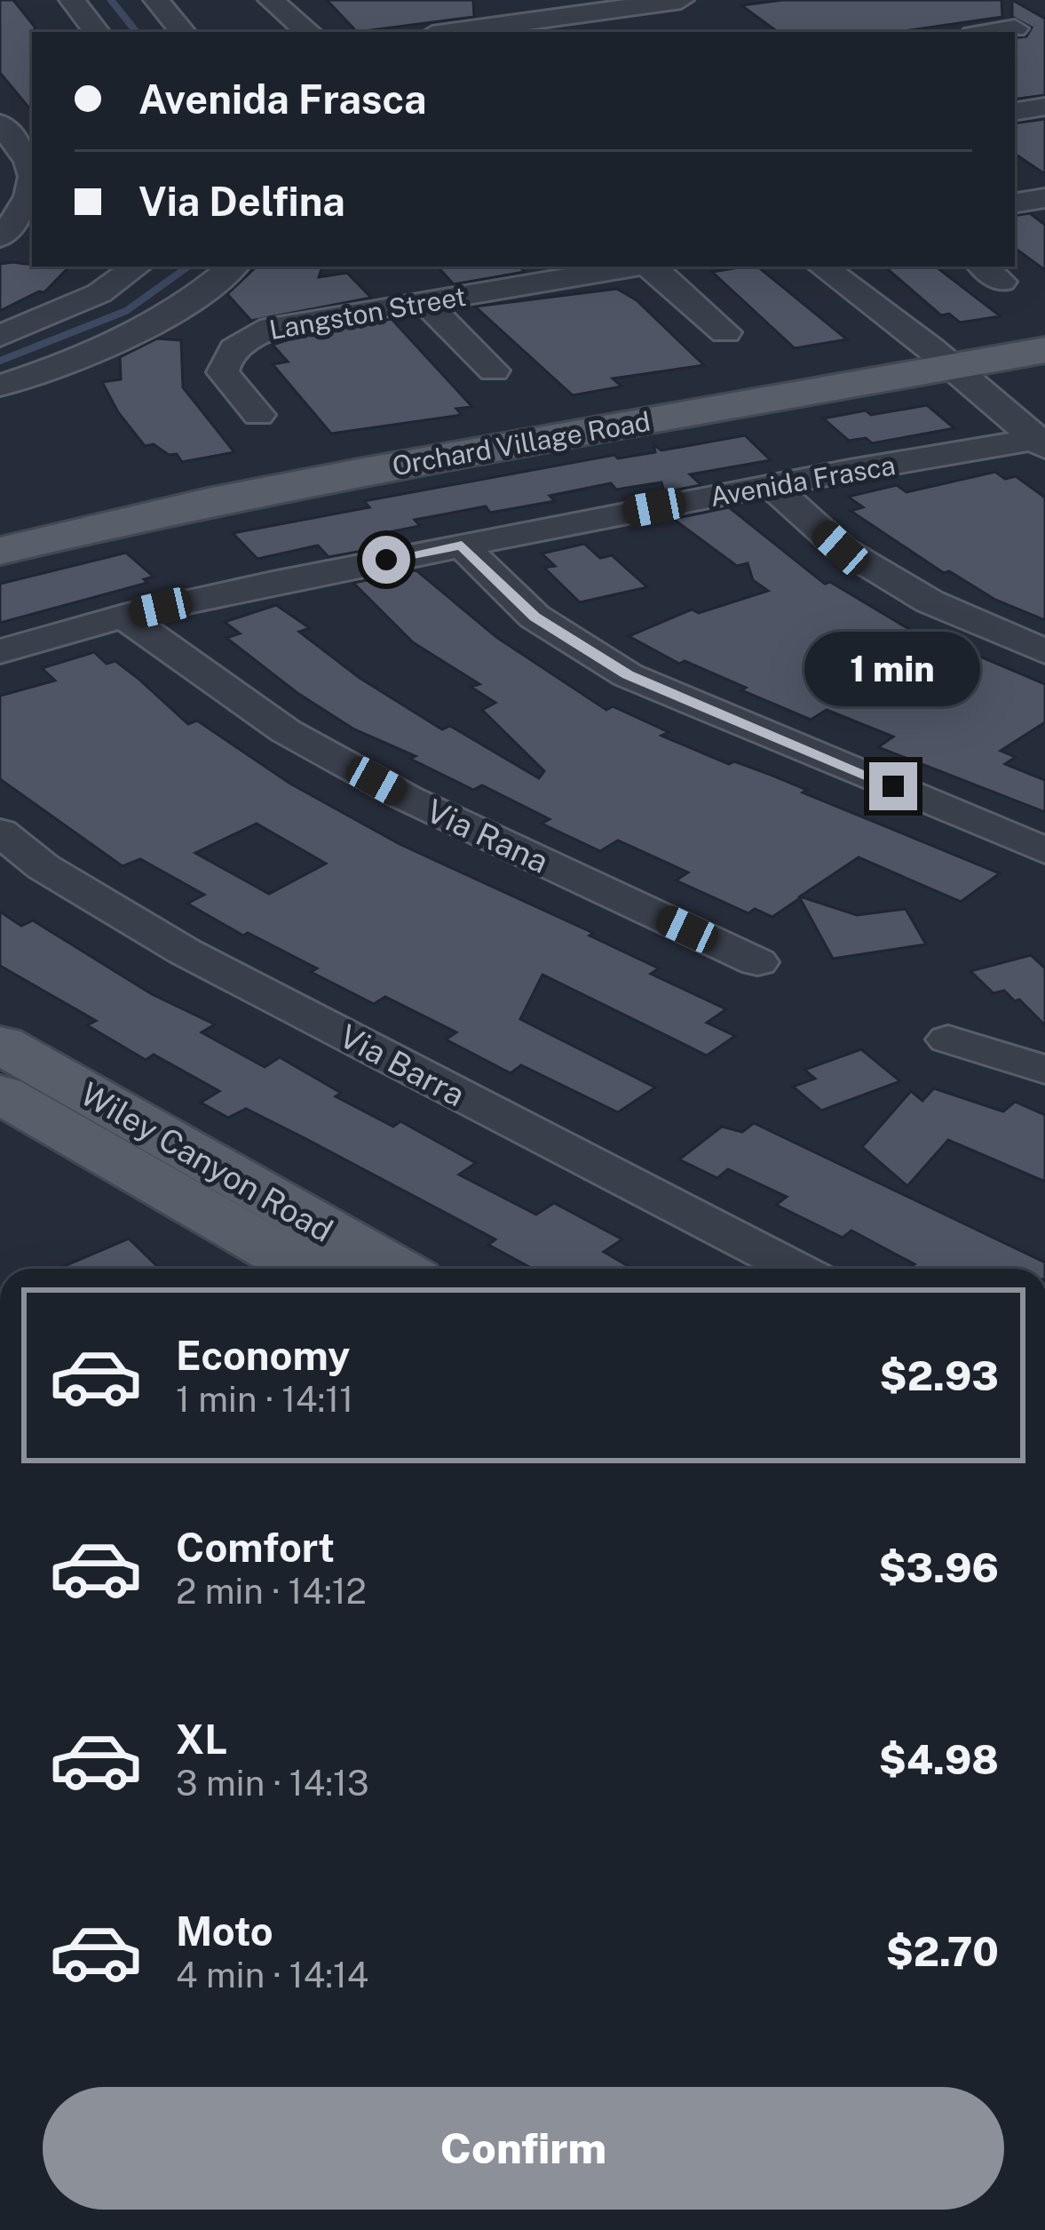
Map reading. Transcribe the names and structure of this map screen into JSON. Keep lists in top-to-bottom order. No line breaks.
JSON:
{"streets":{"main road":["Orchard Village Road","Wiley Canyon Road"],"street":["Langston Street","Avenida Frasca","Via Rana","Via Barra"]},"crossings":[["Avenida Frasca","Via Rana"]],"page":{"banner":["Avenida Frasca","Via Delfina"],"bubble":"1 min","list":[{"name":"Economy","note":"1 min · 14:11","value":"$2.93"},{"name":"Comfort","note":"2 min · 14:12","value":"$3.96"},{"name":"XL","note":"3 min · 14:13","value":"$4.98"},{"name":"Moto","note":"4 min · 14:14","value":"$2.70"}],"buttons":"Confirm"}}
